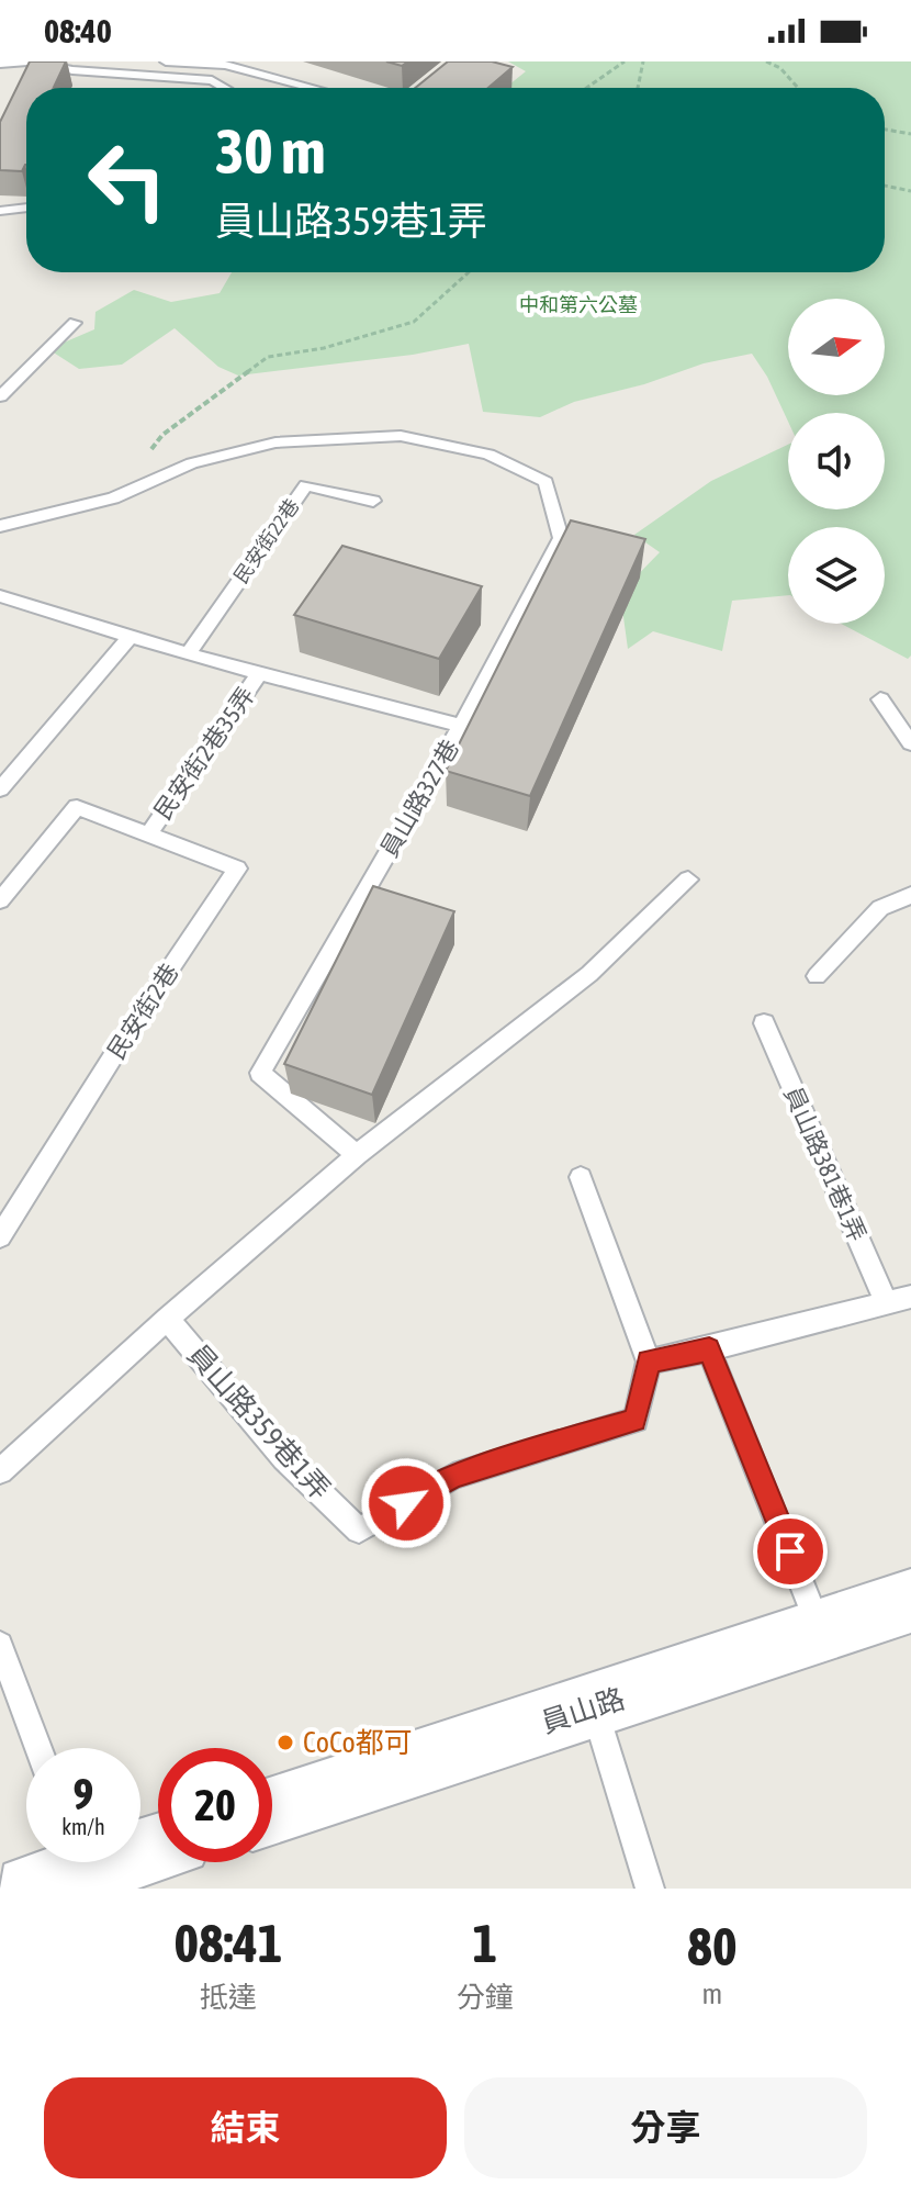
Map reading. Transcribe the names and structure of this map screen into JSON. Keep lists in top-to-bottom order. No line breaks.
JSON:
{"streets":{"street":["員山路"],"lane":["民安街22巷","民安街2巷35弄","員山路327巷","民安街2巷","員山路381巷1弄","員山路359巷1弄"]},"crossings":[["民安街2巷35弄","民安街2巷"]],"parks":["中和第六公墓"],"places":["CoCo都可"],"north":"right","page":{"status":"08:40","turn":["30 m","員山路359巷1弄"],"speed":"9 km/h","limit":"20","eta":["08:41","抵達","1","分鐘","80","m"],"buttons":["結束","分享"]}}
